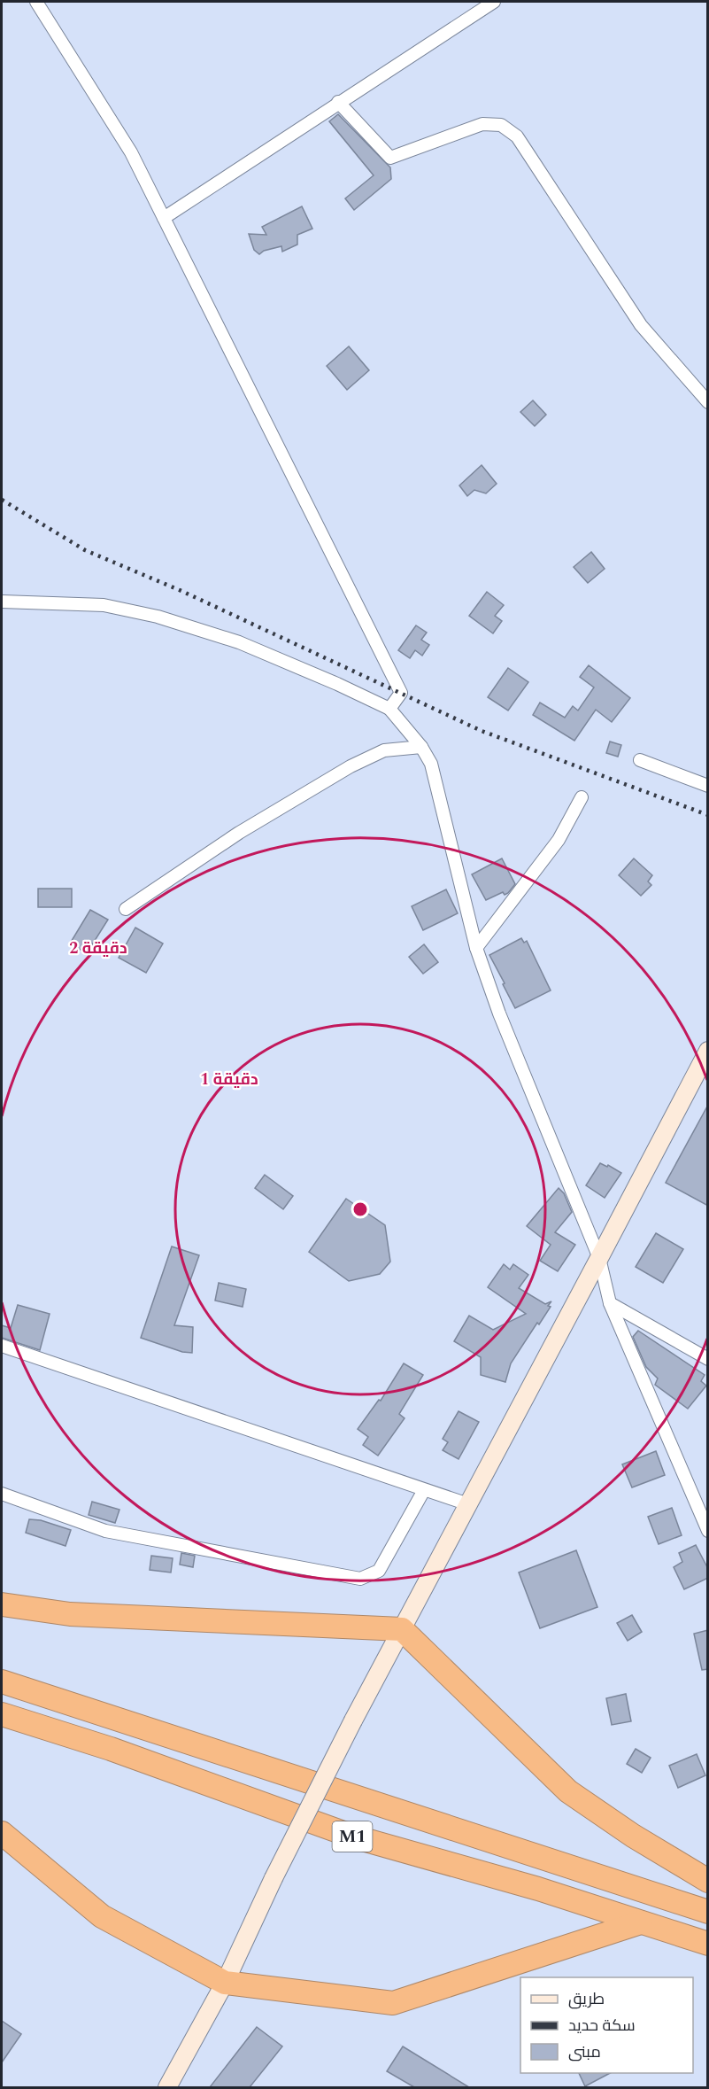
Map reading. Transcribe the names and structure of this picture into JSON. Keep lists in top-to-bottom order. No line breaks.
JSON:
{"streets":{"highway":["M1"]},"legend":["طريق","سكة حديد","مبنى"],"rings":["2 دقيقة","1 دقيقة"]}
